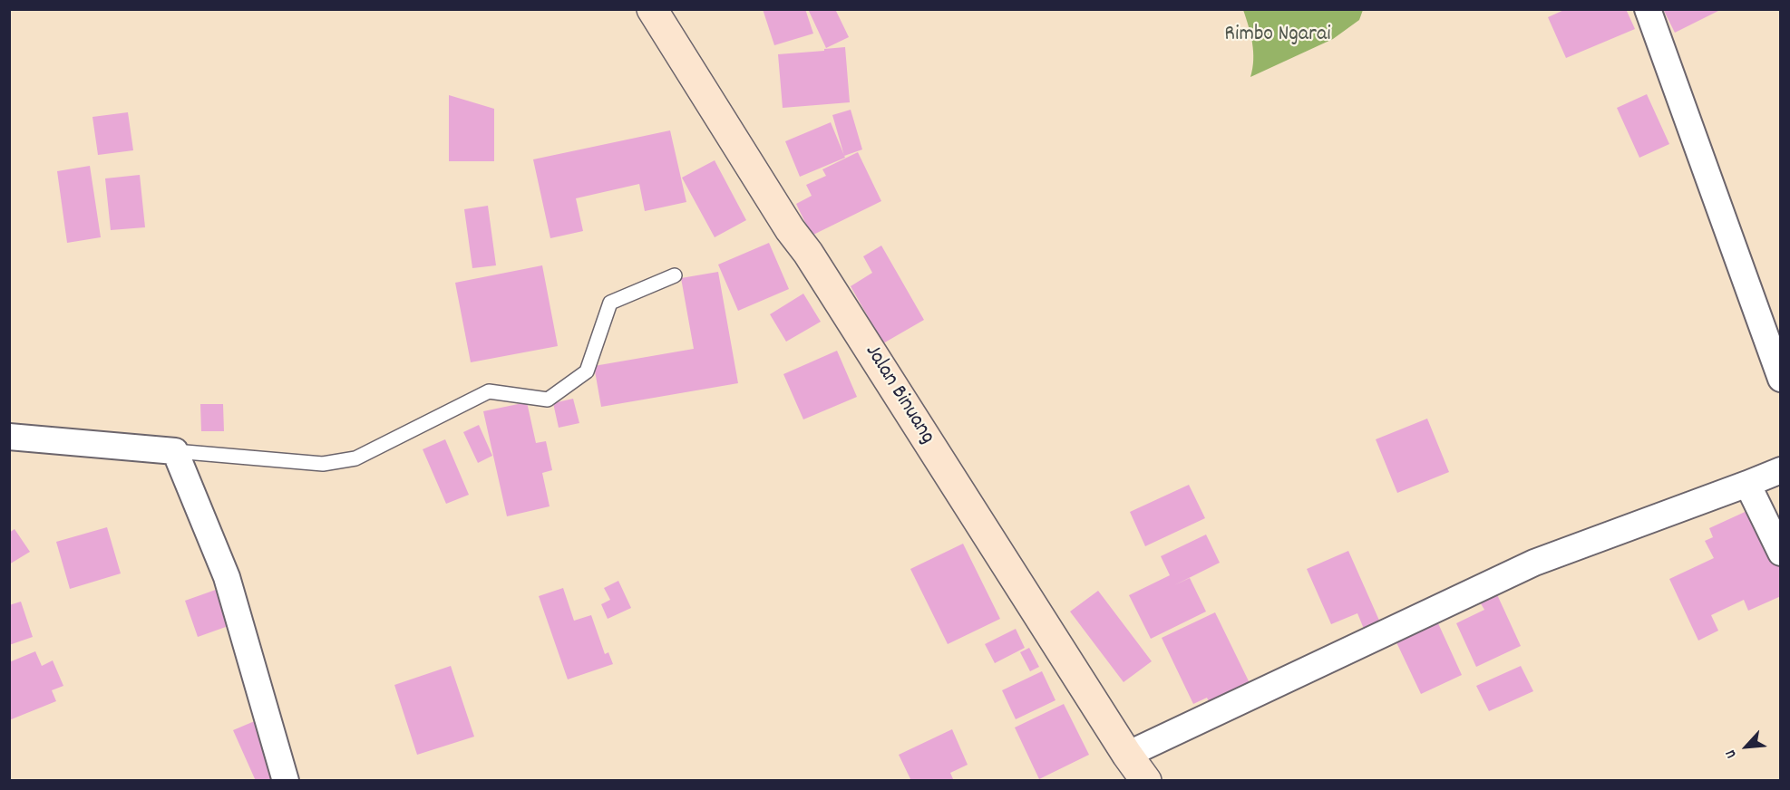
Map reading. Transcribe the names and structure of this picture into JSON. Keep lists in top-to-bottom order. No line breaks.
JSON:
{"streets":{"main road":["Jalan Binuang"]},"parks":["Rimbo Ngarai"],"north":"bottom left"}
